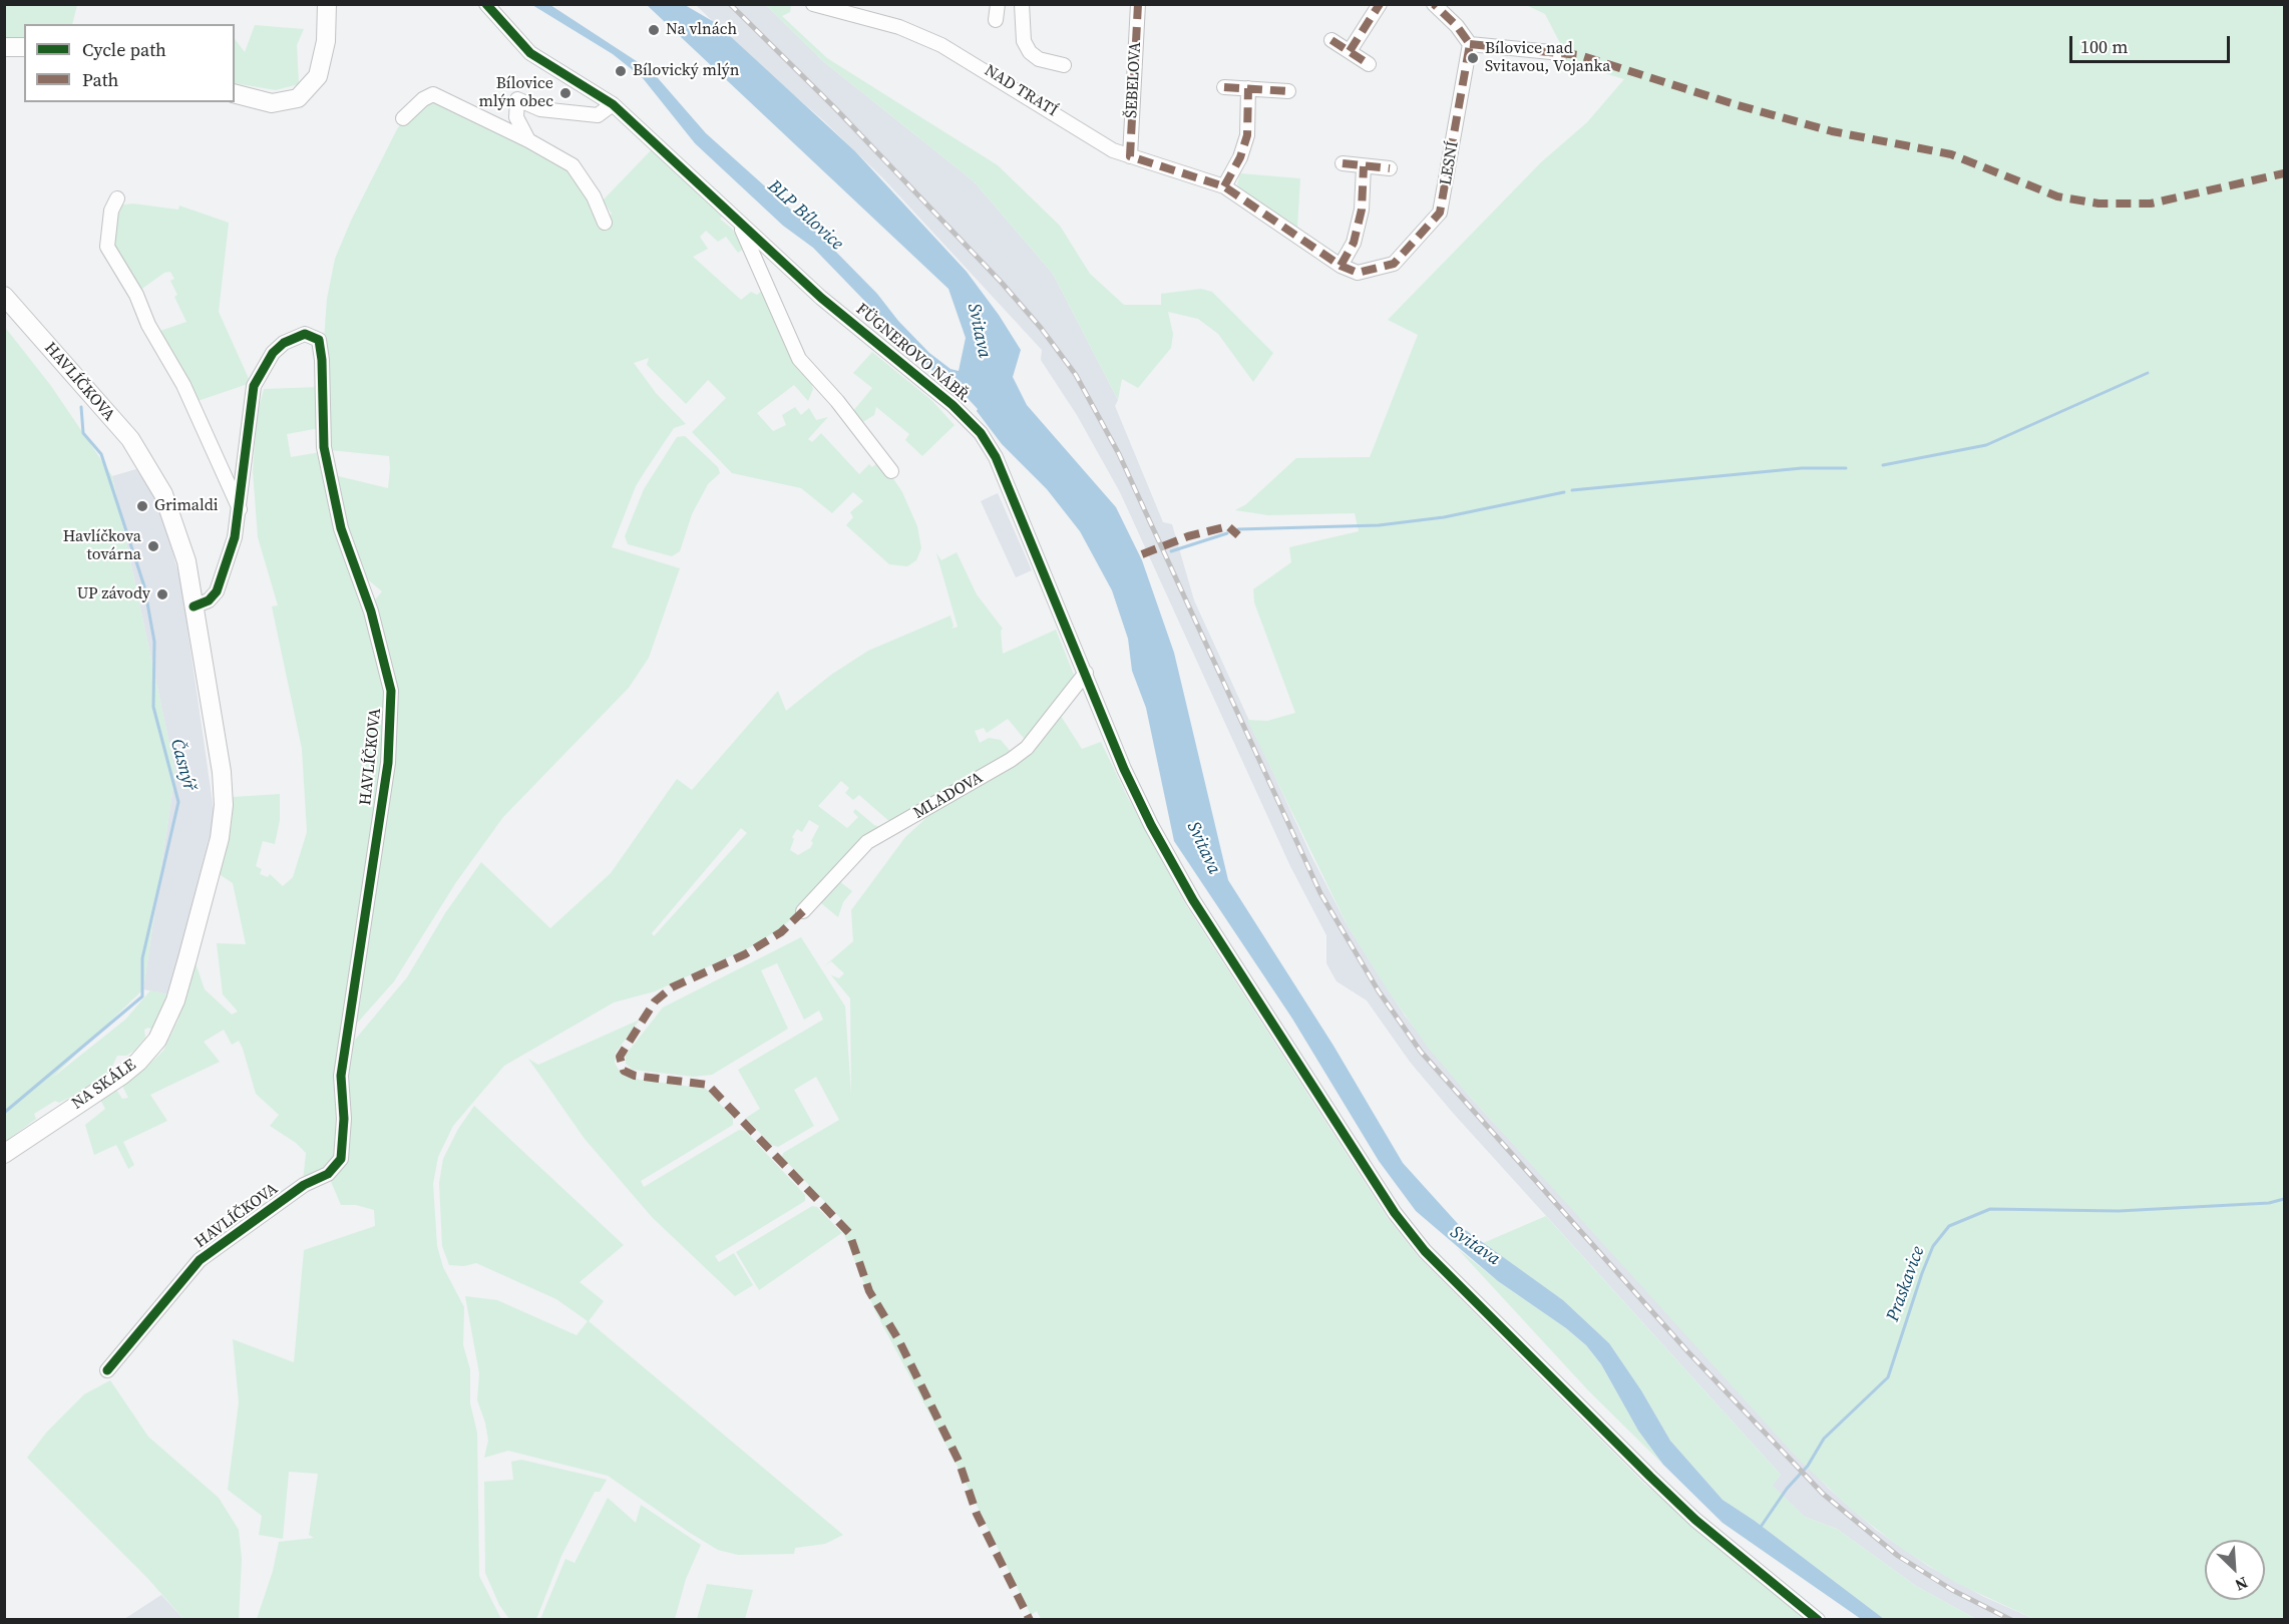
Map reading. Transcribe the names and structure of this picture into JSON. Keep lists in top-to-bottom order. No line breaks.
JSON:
{"streets":{"main road":["HAVLÍČKOVA","NA SKÁLE"],"street":["ŠEBELOVA","NAD TRATÍ","LESNÍ","FÜGNEROVO NÁBŘ.","MLADOVA"]},"crossings":[["ŠEBELOVA","NAD TRATÍ"],["NAD TRATÍ","LESNÍ"],["FÜGNEROVO NÁBŘ.","MLADOVA"],["HAVLÍČKOVA","NA SKÁLE"]],"water":["BLP Bílovice","Svitava","Časnýř","Praskavice"],"places":["Na vlnách","Bílovice nad Svitavou, Vojanka","Bílovický mlýn","Bílovice mlýn obec","Grimaldi","Havlíčkova továrna","UP závody"],"legend":["Cycle path","Path"],"scale_bar":"100 m","north":"bottom right"}
